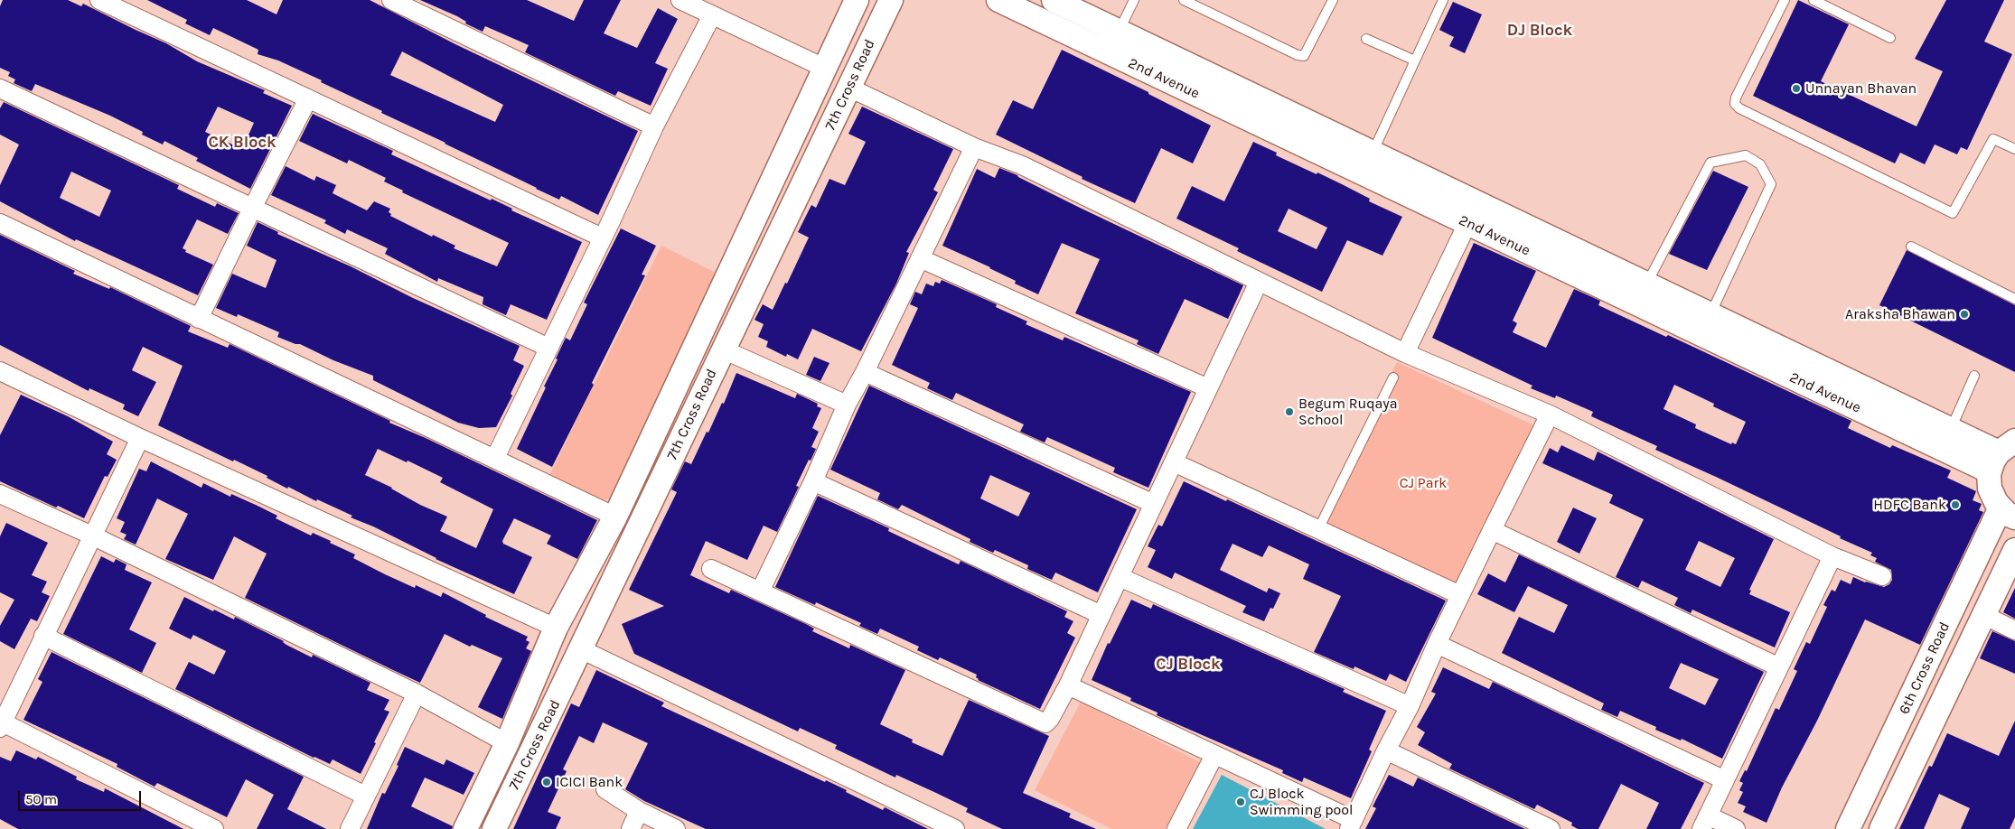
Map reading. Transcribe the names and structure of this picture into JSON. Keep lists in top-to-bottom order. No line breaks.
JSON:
{"streets":{"street":["2nd Avenue","7th Cross Road","6th Cross Road"]},"districts":["DJ Block","CK Block","CJ Block"],"parks":["CJ Park"],"places":["Unnayan Bhavan","Araksha Bhawan","Begum Ruqaya School","HDFC Bank","ICICI Bank","CJ Block Swimming pool"],"scale_bar":"50 m"}
